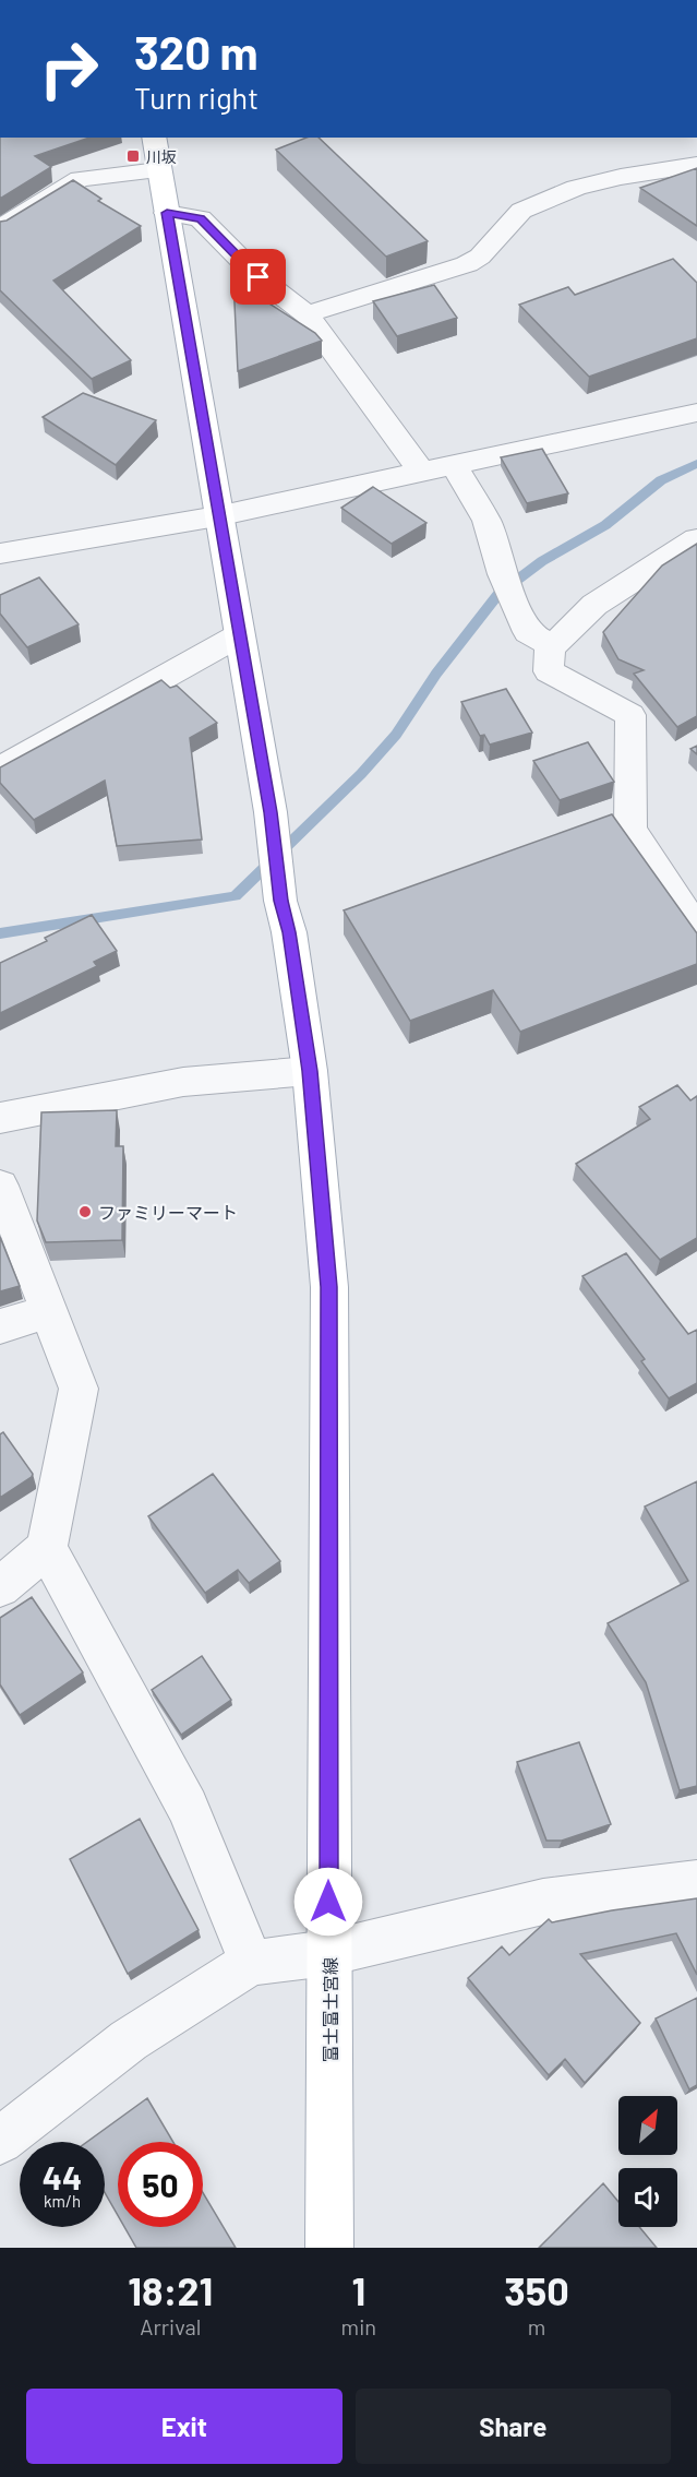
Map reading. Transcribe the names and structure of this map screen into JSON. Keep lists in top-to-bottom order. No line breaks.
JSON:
{"streets":{"main road":["富士富士宮線"]},"places":{"transit":["川坂"],"other":["ファミリーマート"]},"north":"top right","page":{"turn":["320 m","Turn right"],"speed":"44 km/h","limit":"50","eta":["18:21","Arrival","1","min","350","m"],"buttons":["Exit","Share"]}}
